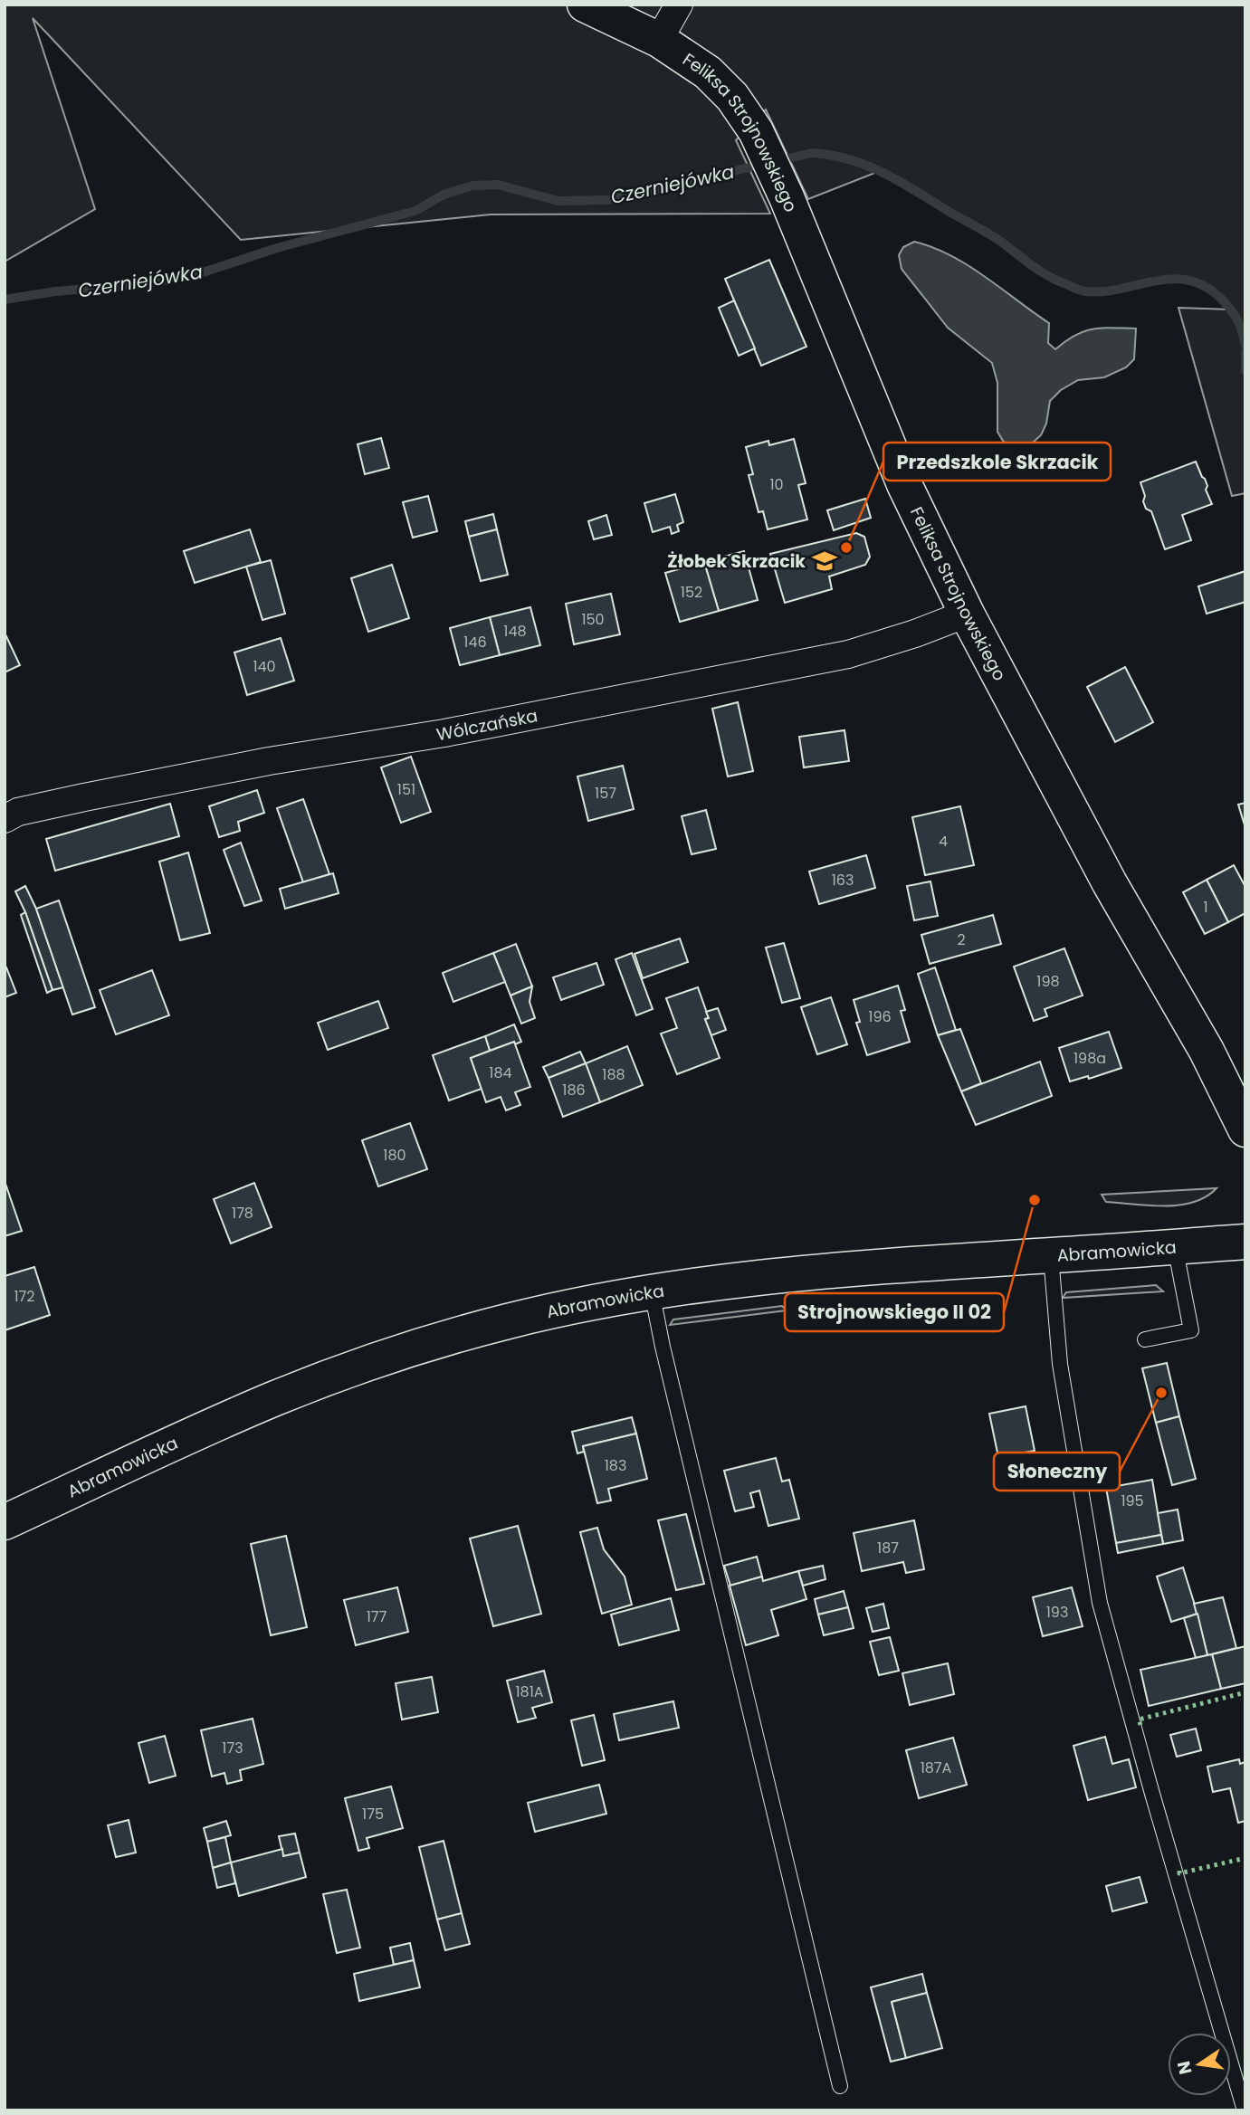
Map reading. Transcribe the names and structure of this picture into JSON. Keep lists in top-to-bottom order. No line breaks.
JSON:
{"streets":{"street":["Feliksa Strojnowskiego","Wólczańska","Abramowicka"]},"crossings":[["Feliksa Strojnowskiego","Wólczańska"]],"water":["Czerniejówka"],"places":{"other":["Przedszkole Skrzacik","Strojnowskiego II 02","Słoneczny"],"school or university":["Żłobek Skrzacik"]},"house_numbers":["10","152","150","148","146","140","151","157","4","163","1","2","198","196","198a","184","188","186","180","178","172","183","195","187","193","177","181A","173","187A","175"],"north":"left"}
